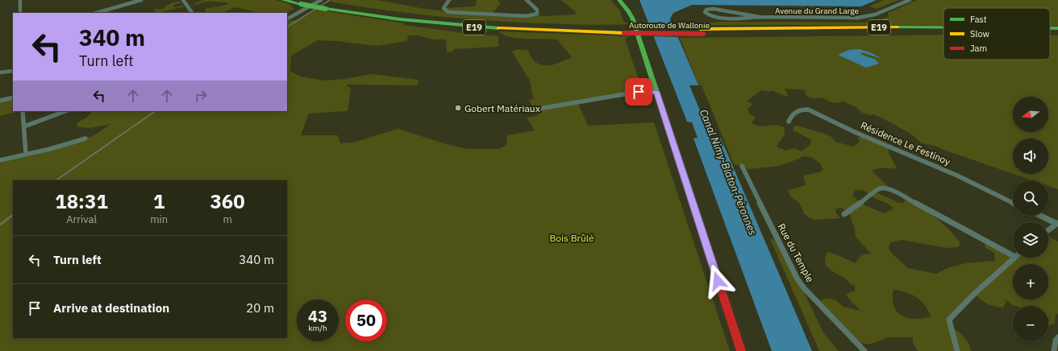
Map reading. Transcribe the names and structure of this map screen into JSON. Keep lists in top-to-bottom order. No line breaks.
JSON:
{"streets":{"main road":["Autoroute de Wallonie","E19"],"street":["Avenue du Grand Large","Résidence Le Festinoy","Rue du Temple"]},"water":["Canal Nimy-Blaton-Péronnes"],"parks":["Bois Brûlé"],"places":["Gobert Matériaux"],"legend":["Fast","Slow","Jam"],"north":"left","page":{"turn":["340 m","Turn left"],"map_buttons":["+","−"],"eta":["18:31","Arrival","1","min","360","m"],"list":[{"name":"Turn left","value":"340 m"},{"name":"Arrive at destination","value":"20 m"}],"speed":"43 km/h","limit":"50"}}
